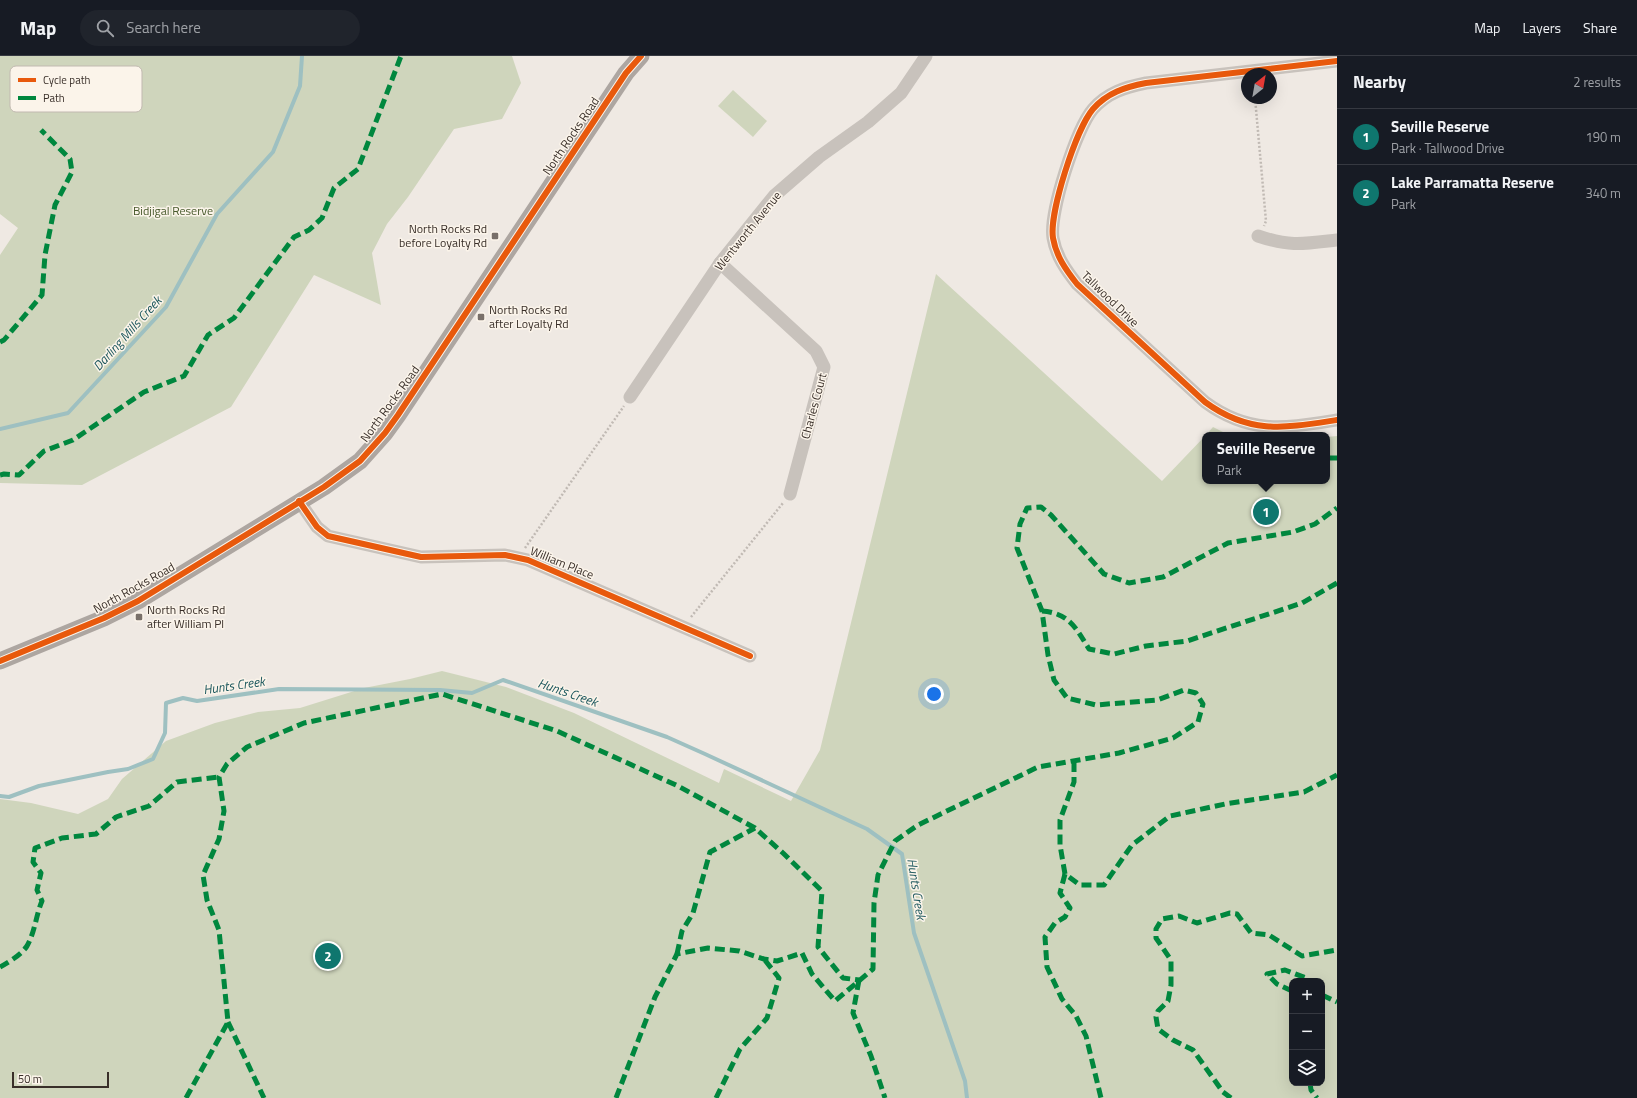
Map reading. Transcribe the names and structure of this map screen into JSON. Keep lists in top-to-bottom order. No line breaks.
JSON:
{"streets":{"main road":["North Rocks Road"],"street":["Wentworth Avenue","Tallwood Drive","Charles Court","William Place"]},"crossings":[["North Rocks Road","William Place"],["Wentworth Avenue","Charles Court"]],"water":["Darling Mills Creek","Hunts Creek"],"parks":["Bidjigal Reserve"],"places":{"transit":["North Rocks Rd before Loyalty Rd","North Rocks Rd after Loyalty Rd","North Rocks Rd after William Pl"]},"legend":["Cycle path","Path"],"scale_bar":"50 m","north":"top right","page":{"header":"Map","search":"Search here","nav":["Map","Layers","Share"],"heading":["Nearby","2 results"],"list":[{"mark":"1","name":"Seville Reserve","note":"Park · Tallwood Drive","value":"190 m"},{"mark":"2","name":"Lake Parramatta Reserve","note":"Park","value":"340 m"}],"popup":["Seville Reserve","Park"],"pins":["1","2"],"map_buttons":["+","−"],"scale":"50 m"}}
